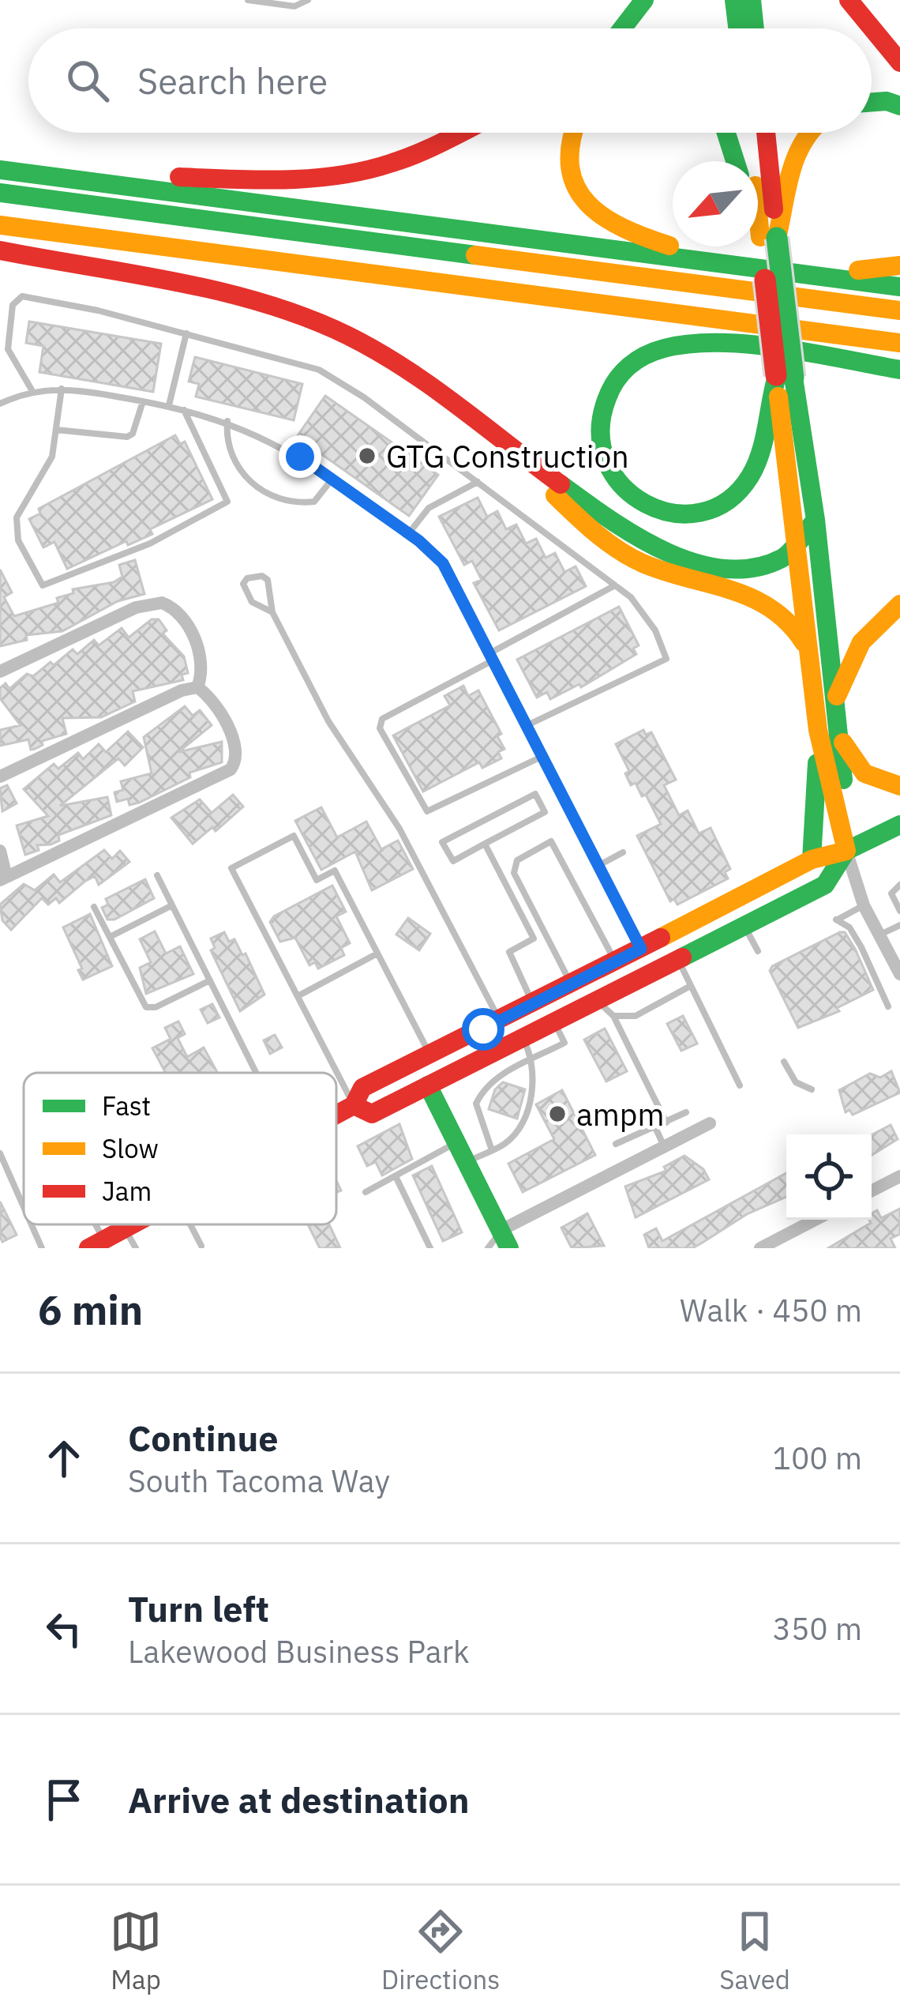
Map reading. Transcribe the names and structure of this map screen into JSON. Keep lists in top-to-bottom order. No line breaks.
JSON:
{"places":["GTG Construction","ampm"],"legend":["Fast","Slow","Jam"],"north":"bottom left","page":{"search":"Search here","heading":["6 min","Walk · 450 m"],"list":[["Continue","South Tacoma Way","100 m"],["Turn left","Lakewood Business Park","350 m"],"Arrive at destination"],"nav":["Map","Directions","Saved"]}}
